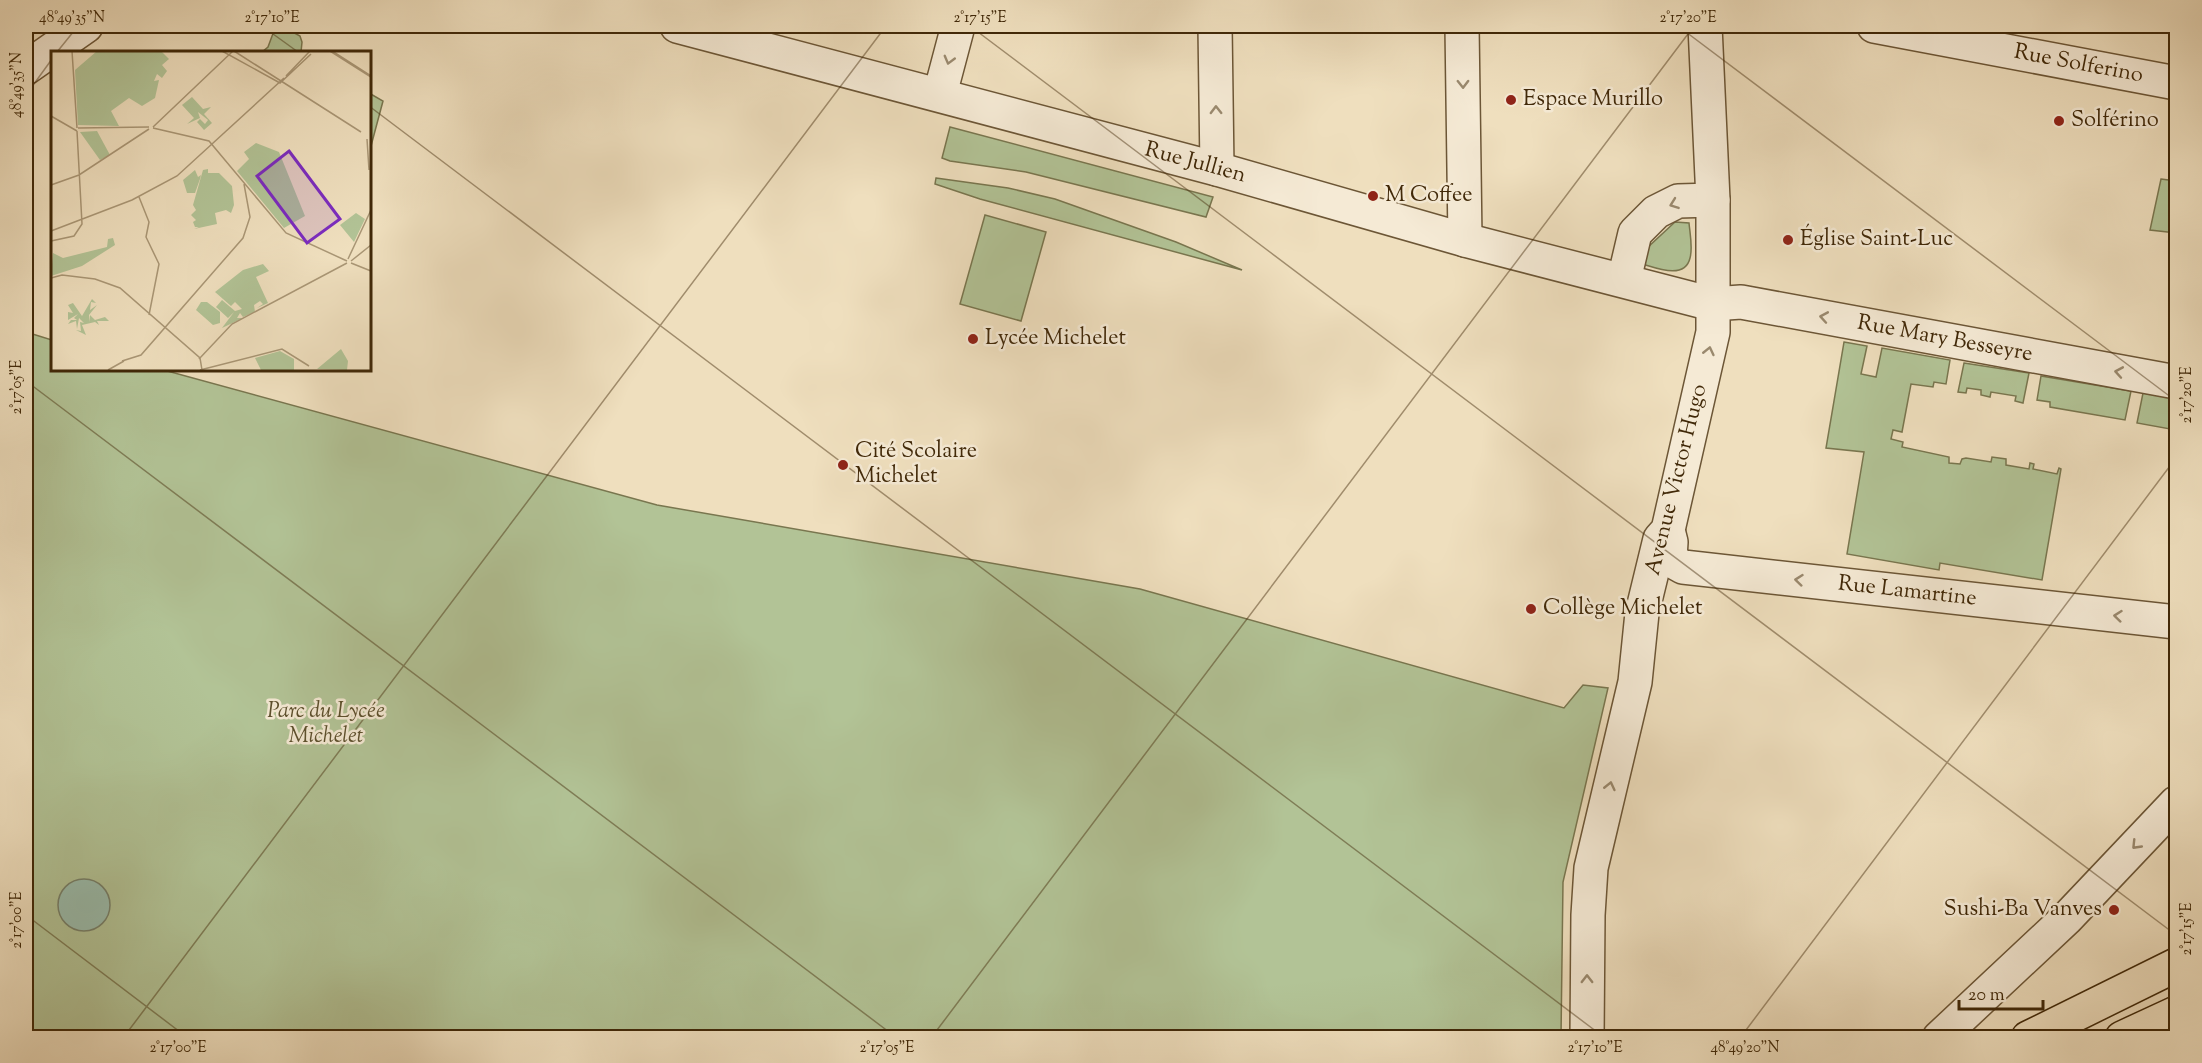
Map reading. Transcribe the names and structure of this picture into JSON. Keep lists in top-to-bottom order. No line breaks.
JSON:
{"streets":{"street":["Rue Solferino","Rue Jullien","Rue Mary Besseyre","Avenue Victor Hugo","Rue Lamartine"]},"crossings":[["Rue Jullien","Rue Mary Besseyre"],["Rue Jullien","Avenue Victor Hugo"],["Rue Mary Besseyre","Avenue Victor Hugo"],["Avenue Victor Hugo","Rue Lamartine"]],"one_way":["Rue Mary Besseyre","Avenue Victor Hugo","Rue Lamartine"],"parks":["Parc du Lycée Michelet"],"places":["Espace Murillo","Solférino","M Coffee","Église Saint-Luc","Lycée Michelet","Cité Scolaire Michelet","Collège Michelet","Sushi-Ba Vanves"],"scale_bar":"20 m","coordinates":["48°49'35\"N","2°17'10\"E","2°17'15\"E","2°17'20\"E","2°17'05\"E","2°17'00\"E","48°49'20\"N"]}
